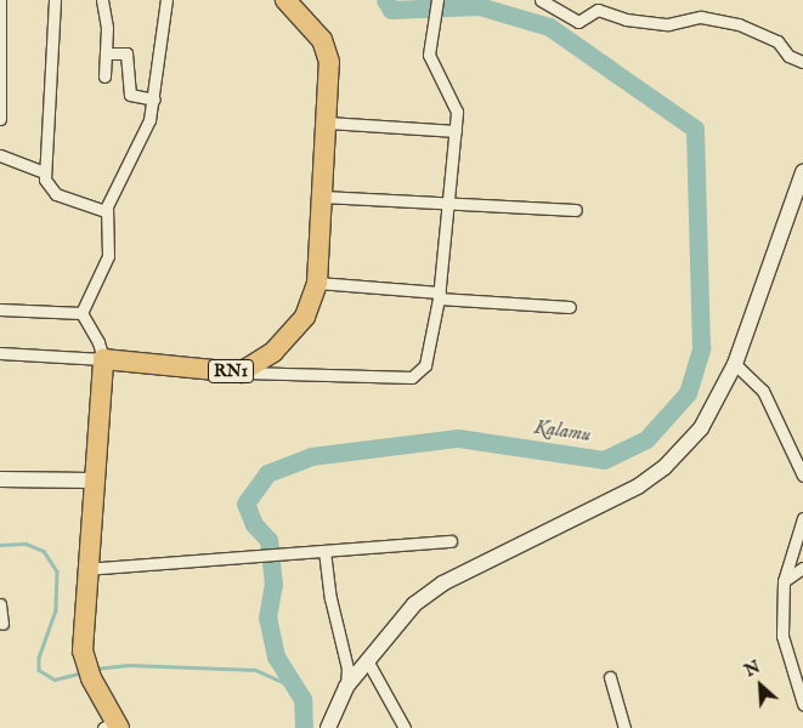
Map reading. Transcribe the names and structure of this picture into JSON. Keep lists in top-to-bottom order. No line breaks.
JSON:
{"streets":{"highway":["RN1"]},"water":["Kalamu"],"north":"top left"}
